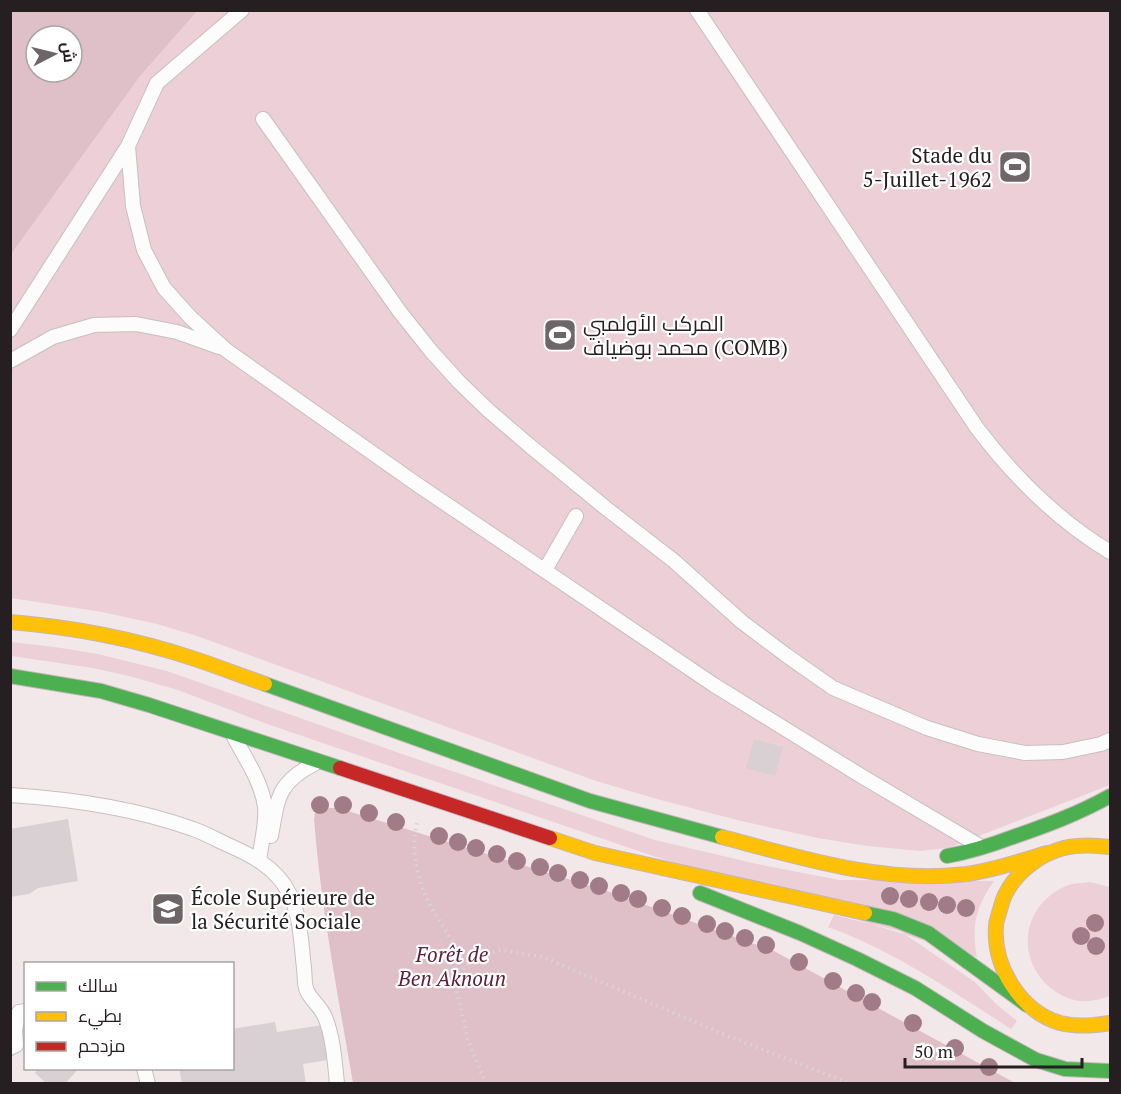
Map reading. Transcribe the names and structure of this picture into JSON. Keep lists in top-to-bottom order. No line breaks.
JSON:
{"parks":["Forêt de Ben Aknoun"],"places":{"sports":["Stade du 5-Juillet-1962","المركب الأولمبي محمد بوضياف (COMB)"],"school or university":["École Supérieure de la Sécurité Sociale"]},"legend":["سالك","بطيء","مزدحم"],"scale_bar":"50 m","north":"right"}
